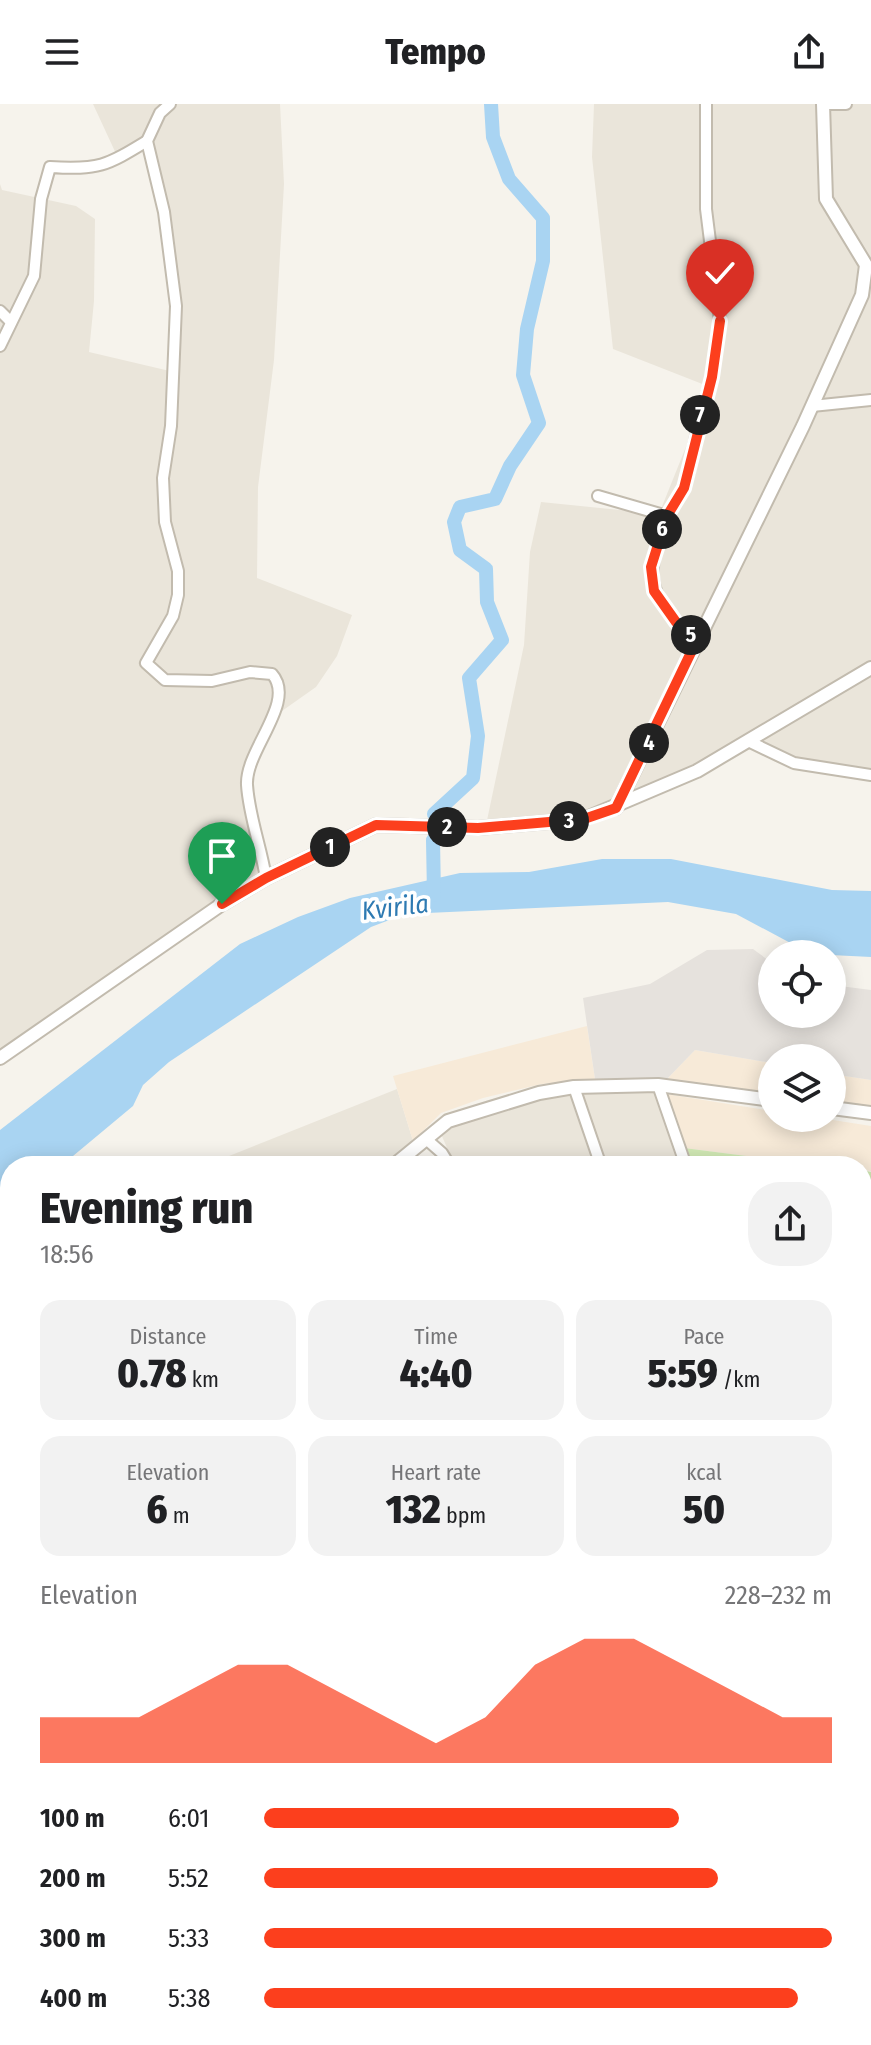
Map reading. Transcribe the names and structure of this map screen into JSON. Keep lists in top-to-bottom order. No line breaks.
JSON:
{"water":["Kvirila"],"page":{"header":"Tempo","pins":["7","6","5","4","3","2","1"],"heading":["Evening run","18:56"],"stats":[["Distance","0.78 km"],["Time","4:40"],["Pace","5:59 /km"],["Elevation","6 m"],["Heart rate","132 bpm"],["kcal","50"]],"chart":["Elevation","228–232 m"],"list":[{"name":"100 m","note":"6:01"},{"name":"200 m","note":"5:52"},{"name":"300 m","note":"5:33"},{"name":"400 m","note":"5:38"}]}}
